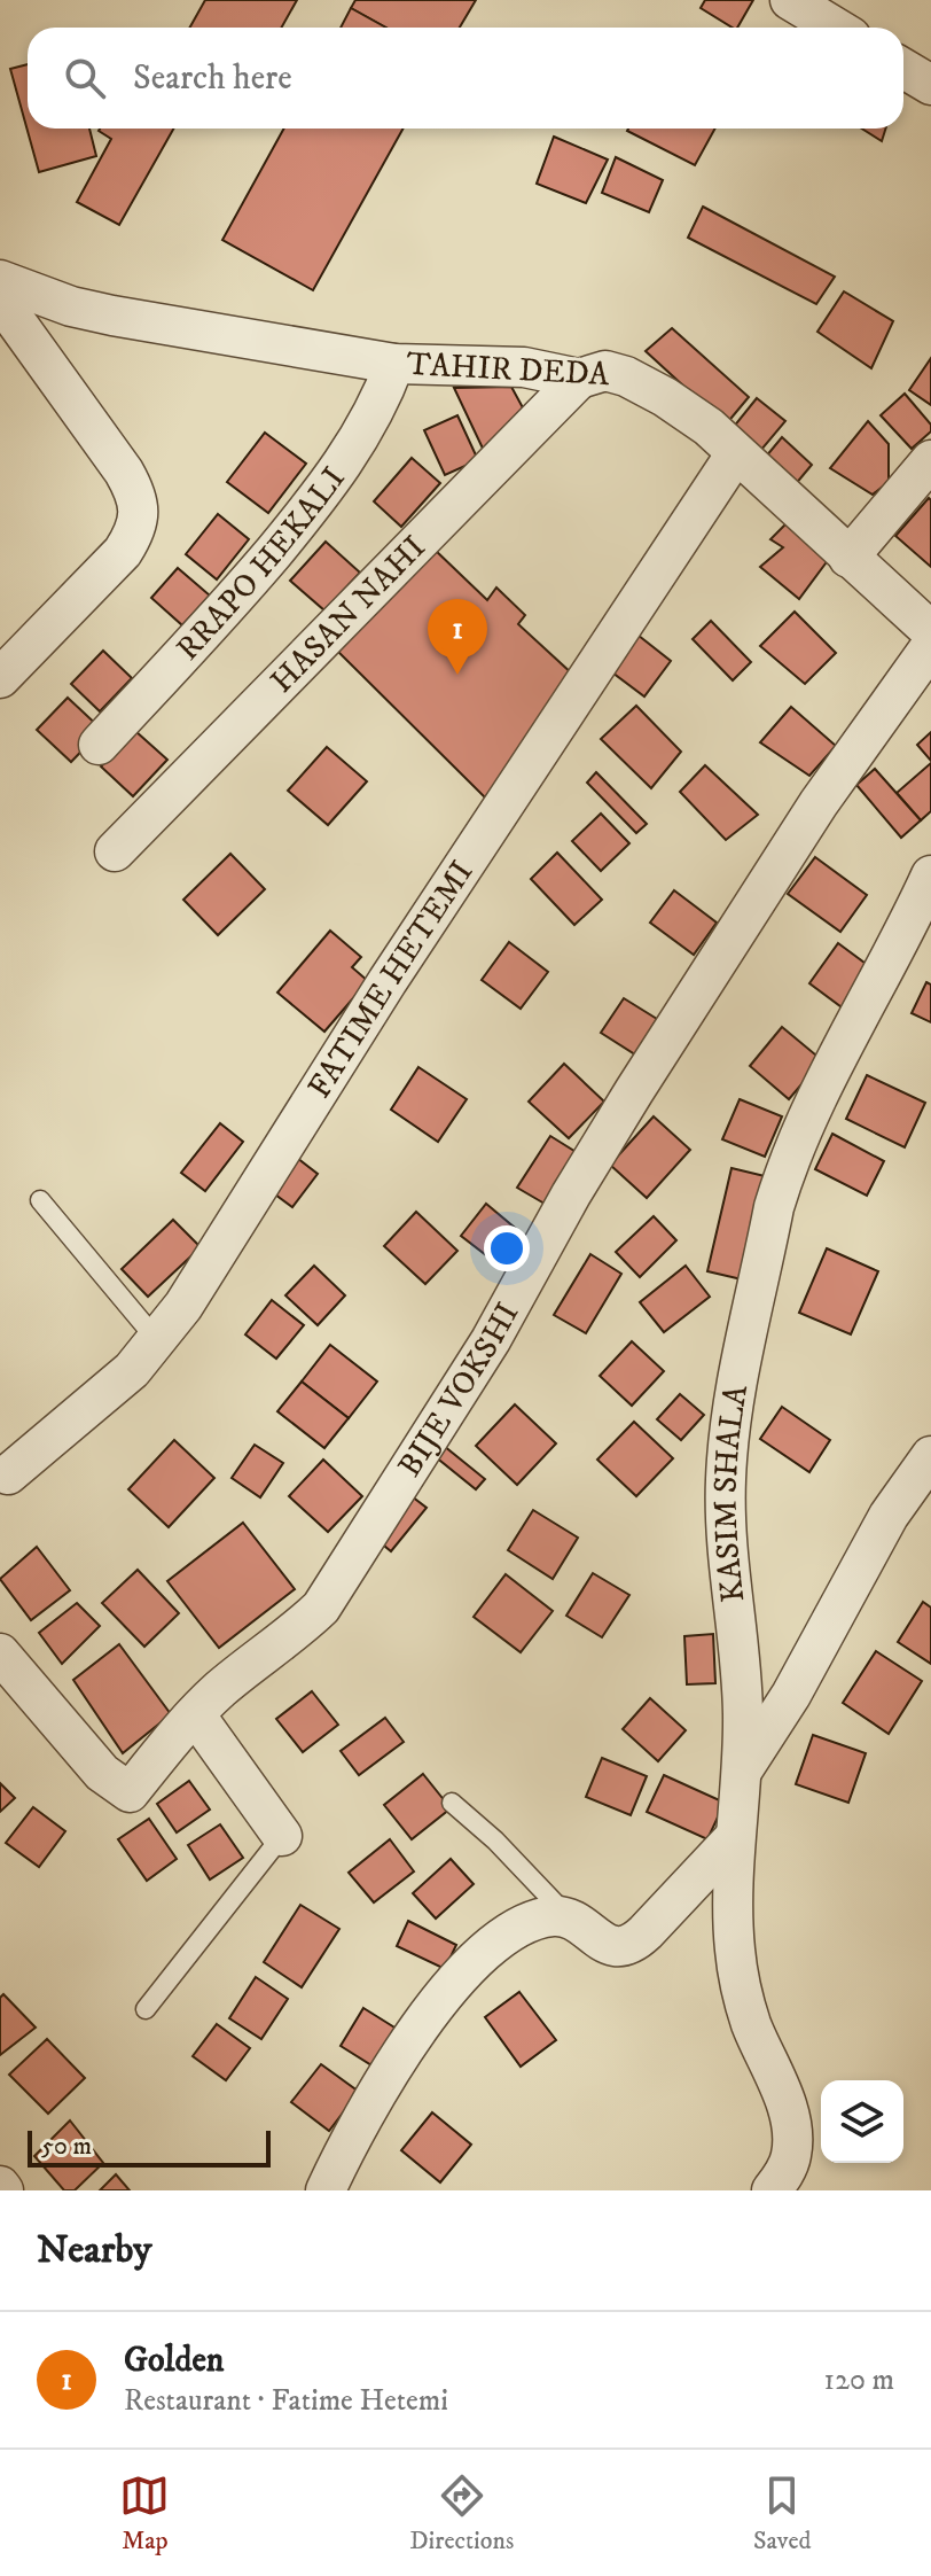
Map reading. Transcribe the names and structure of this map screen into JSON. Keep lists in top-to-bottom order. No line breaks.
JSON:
{"streets":{"street":["TAHIR DEDA","RRAPO HEKALI","HASAN NAHI","FATIME HETEMI","BIJE VOKSHI","KASIM SHALA"]},"crossings":[["TAHIR DEDA","RRAPO HEKALI"],["TAHIR DEDA","HASAN NAHI"],["TAHIR DEDA","FATIME HETEMI"]],"scale_bar":"50 m","page":{"search":"Search here","pins":"1","scale":"50 m","heading":"Nearby","list":[{"mark":"1","name":"Golden","note":"Restaurant · Fatime Hetemi","value":"120 m"}],"nav":["Map","Directions","Saved"]}}
